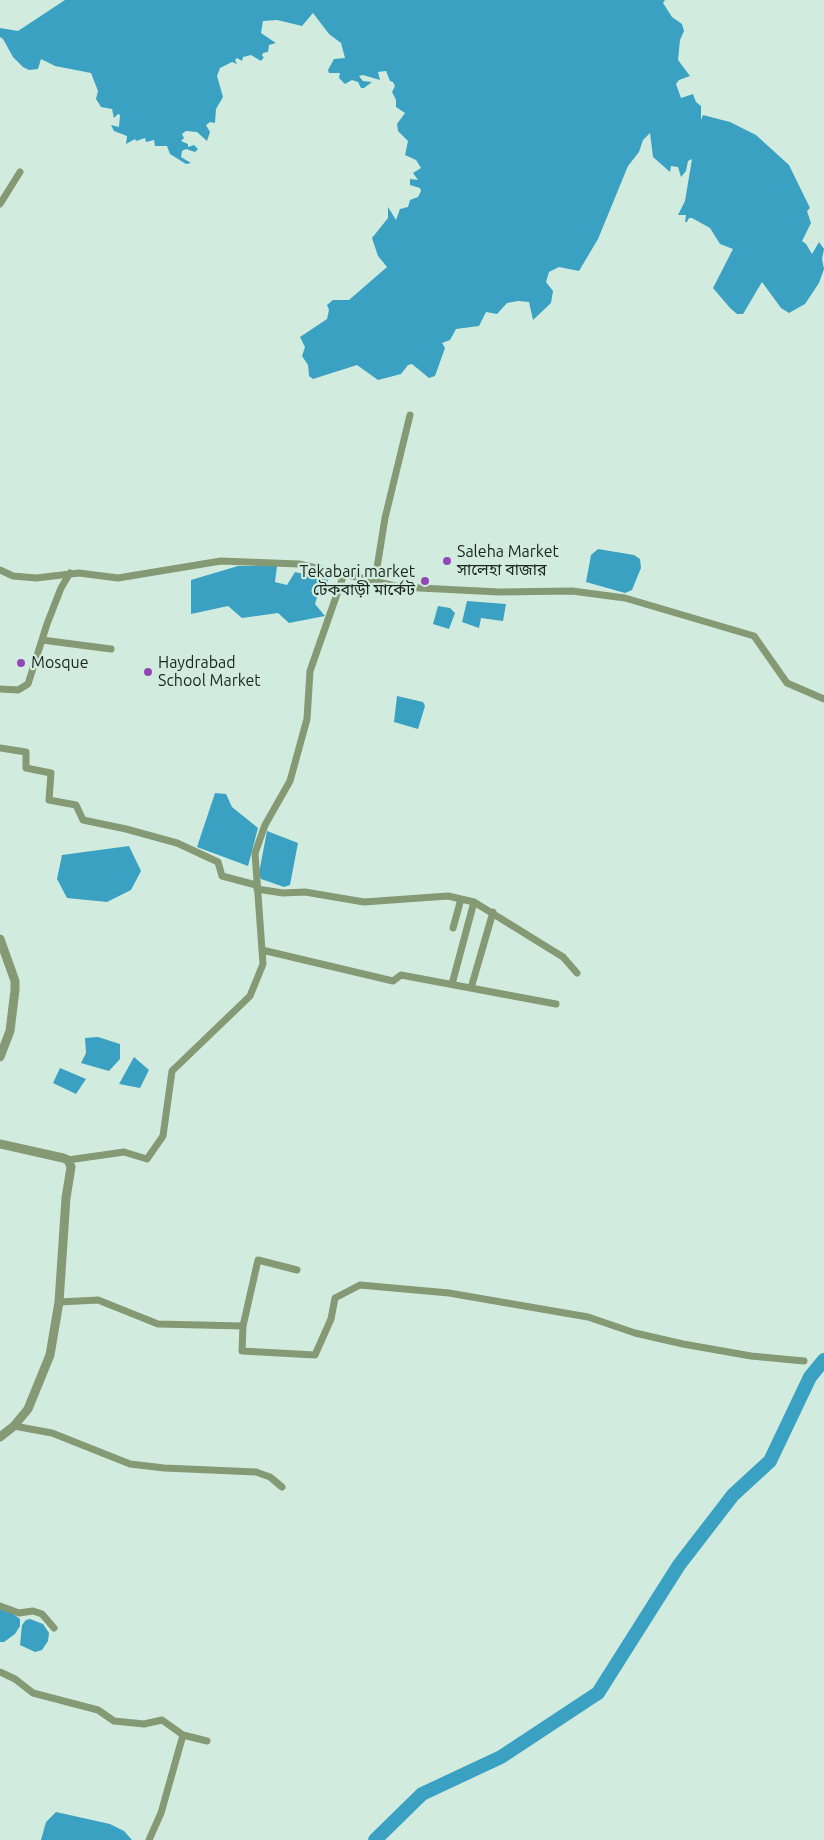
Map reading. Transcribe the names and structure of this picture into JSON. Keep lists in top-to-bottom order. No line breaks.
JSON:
{"places":["Saleha Market সালেহা বাজার","Tekabari market টেকবাড়ী মার্কেট","Mosque","Haydrabad School Market"]}
